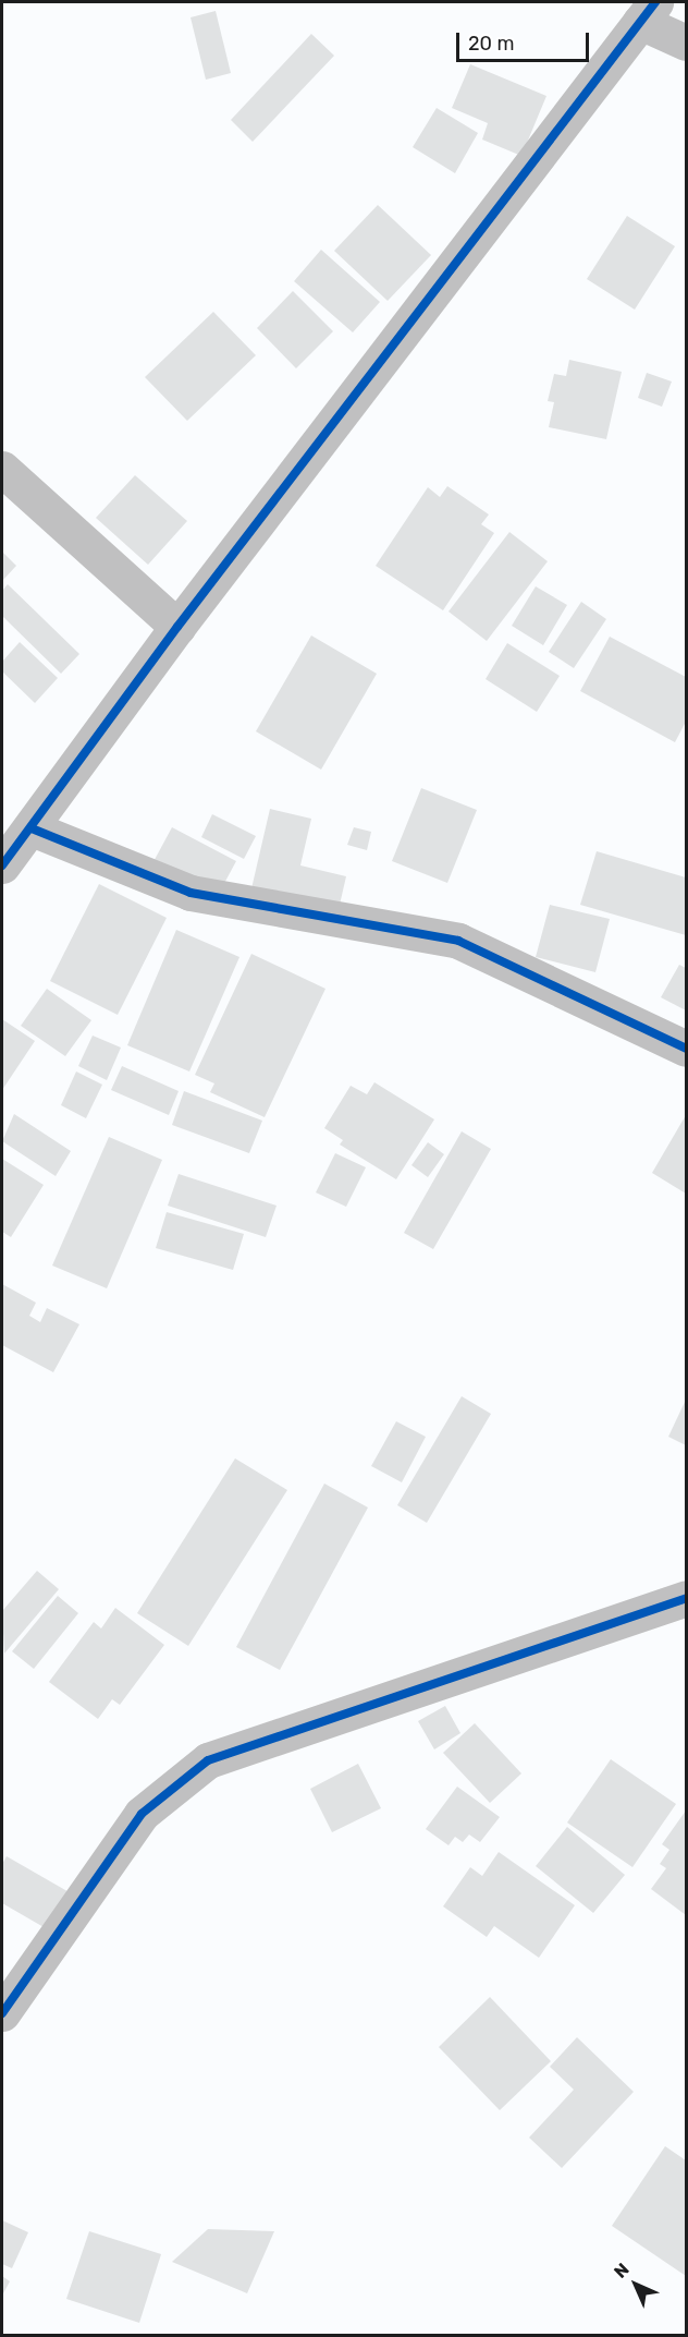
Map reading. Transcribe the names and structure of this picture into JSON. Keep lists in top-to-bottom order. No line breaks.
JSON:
{"scale_bar":"20 m","north":"top left"}
